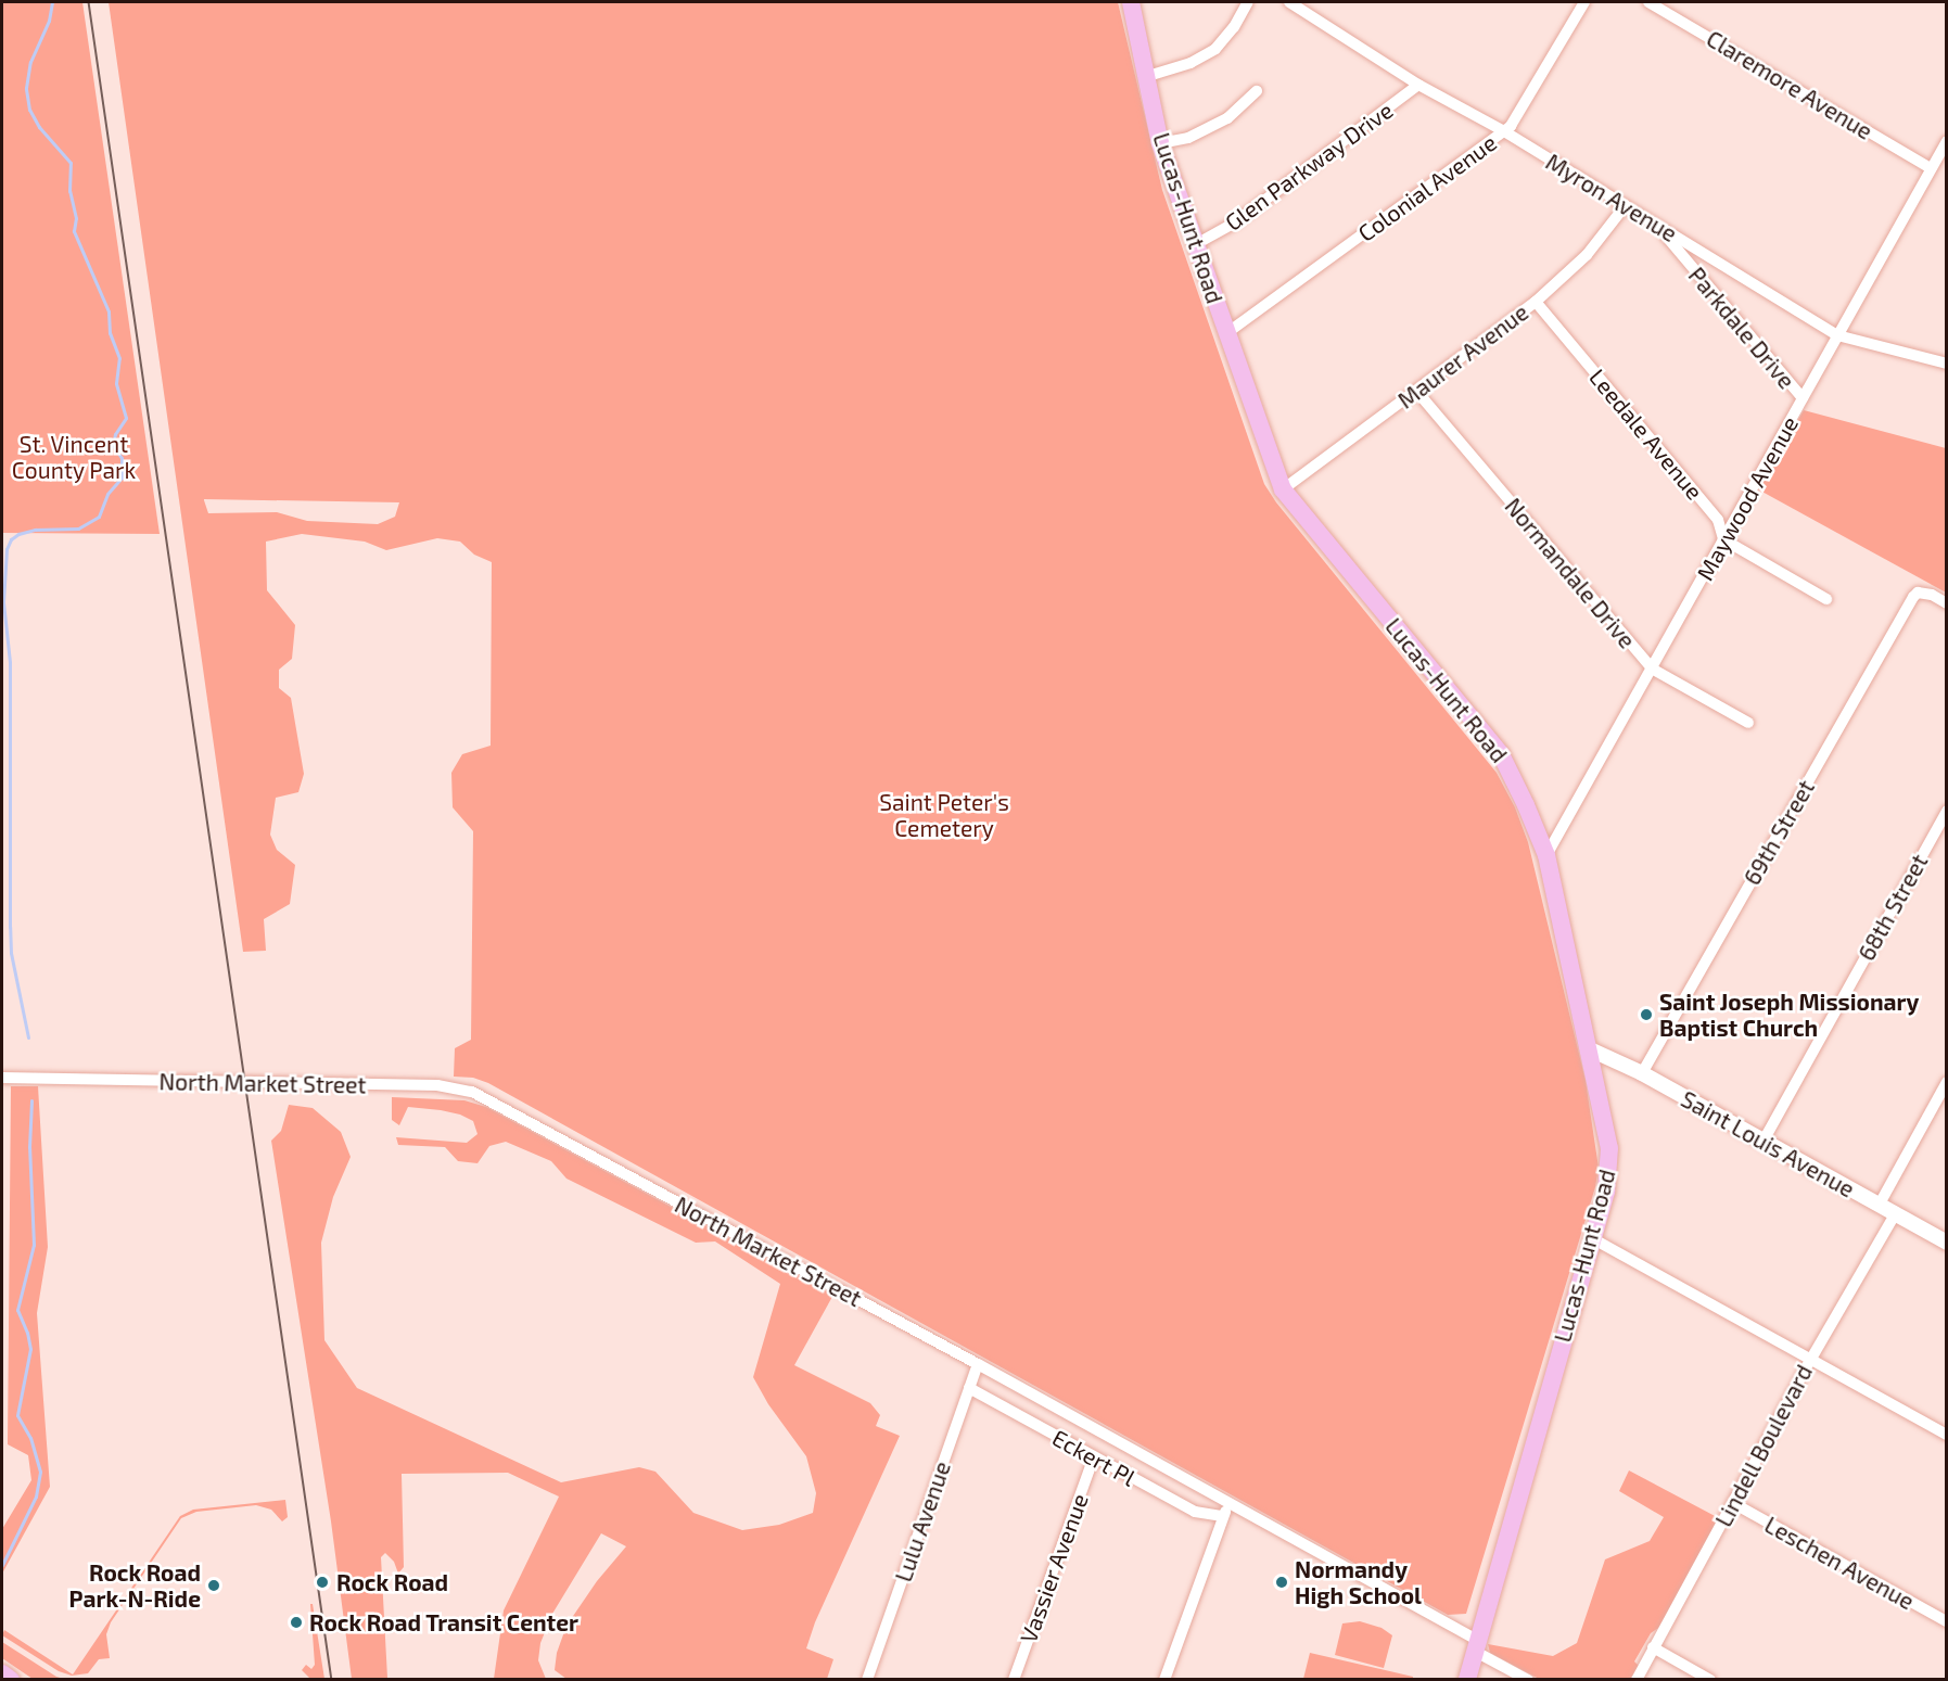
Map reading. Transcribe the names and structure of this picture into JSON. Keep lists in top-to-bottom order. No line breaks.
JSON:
{"streets":{"main road":["Lucas-Hunt Road"],"street":["Claremore Avenue","Glen Parkway Drive","Colonial Avenue","Myron Avenue","Parkdale Drive","Maurer Avenue","Leedale Avenue","Maywood Avenue","Normandale Drive","69th Street","68th Street","North Market Street","Saint Louis Avenue","Lindell Boulevard","Eckert Pl","Lulu Avenue","Leschen Avenue","Vassier Avenue"]},"crossings":[["Claremore Avenue","Maywood Avenue"],["Glen Parkway Drive","Myron Avenue"],["Glen Parkway Drive","Lucas-Hunt Road"],["Colonial Avenue","Myron Avenue"],["Colonial Avenue","Lucas-Hunt Road"],["Myron Avenue","Parkdale Drive"],["Myron Avenue","Maurer Avenue"],["Myron Avenue","Maywood Avenue"],["Lucas-Hunt Road","Maurer Avenue"],["Lucas-Hunt Road","Maywood Avenue"],["Lucas-Hunt Road","North Market Street"],["Lucas-Hunt Road","Saint Louis Avenue"],["Parkdale Drive","Maywood Avenue"],["Maurer Avenue","Leedale Avenue"],["Maurer Avenue","Normandale Drive"],["Leedale Avenue","Maywood Avenue"],["Maywood Avenue","Normandale Drive"],["69th Street","Saint Louis Avenue"],["68th Street","Saint Louis Avenue"],["North Market Street","Lulu Avenue"],["Saint Louis Avenue","Lindell Boulevard"],["Lindell Boulevard","Leschen Avenue"],["Eckert Pl","Lulu Avenue"],["Eckert Pl","Vassier Avenue"]],"parks":["St. Vincent County Park","Saint Peter's Cemetery"],"places":["Saint Joseph Missionary Baptist Church","Rock Road","Normandy High School","Rock Road Park-N-Ride","Rock Road Transit Center"]}
